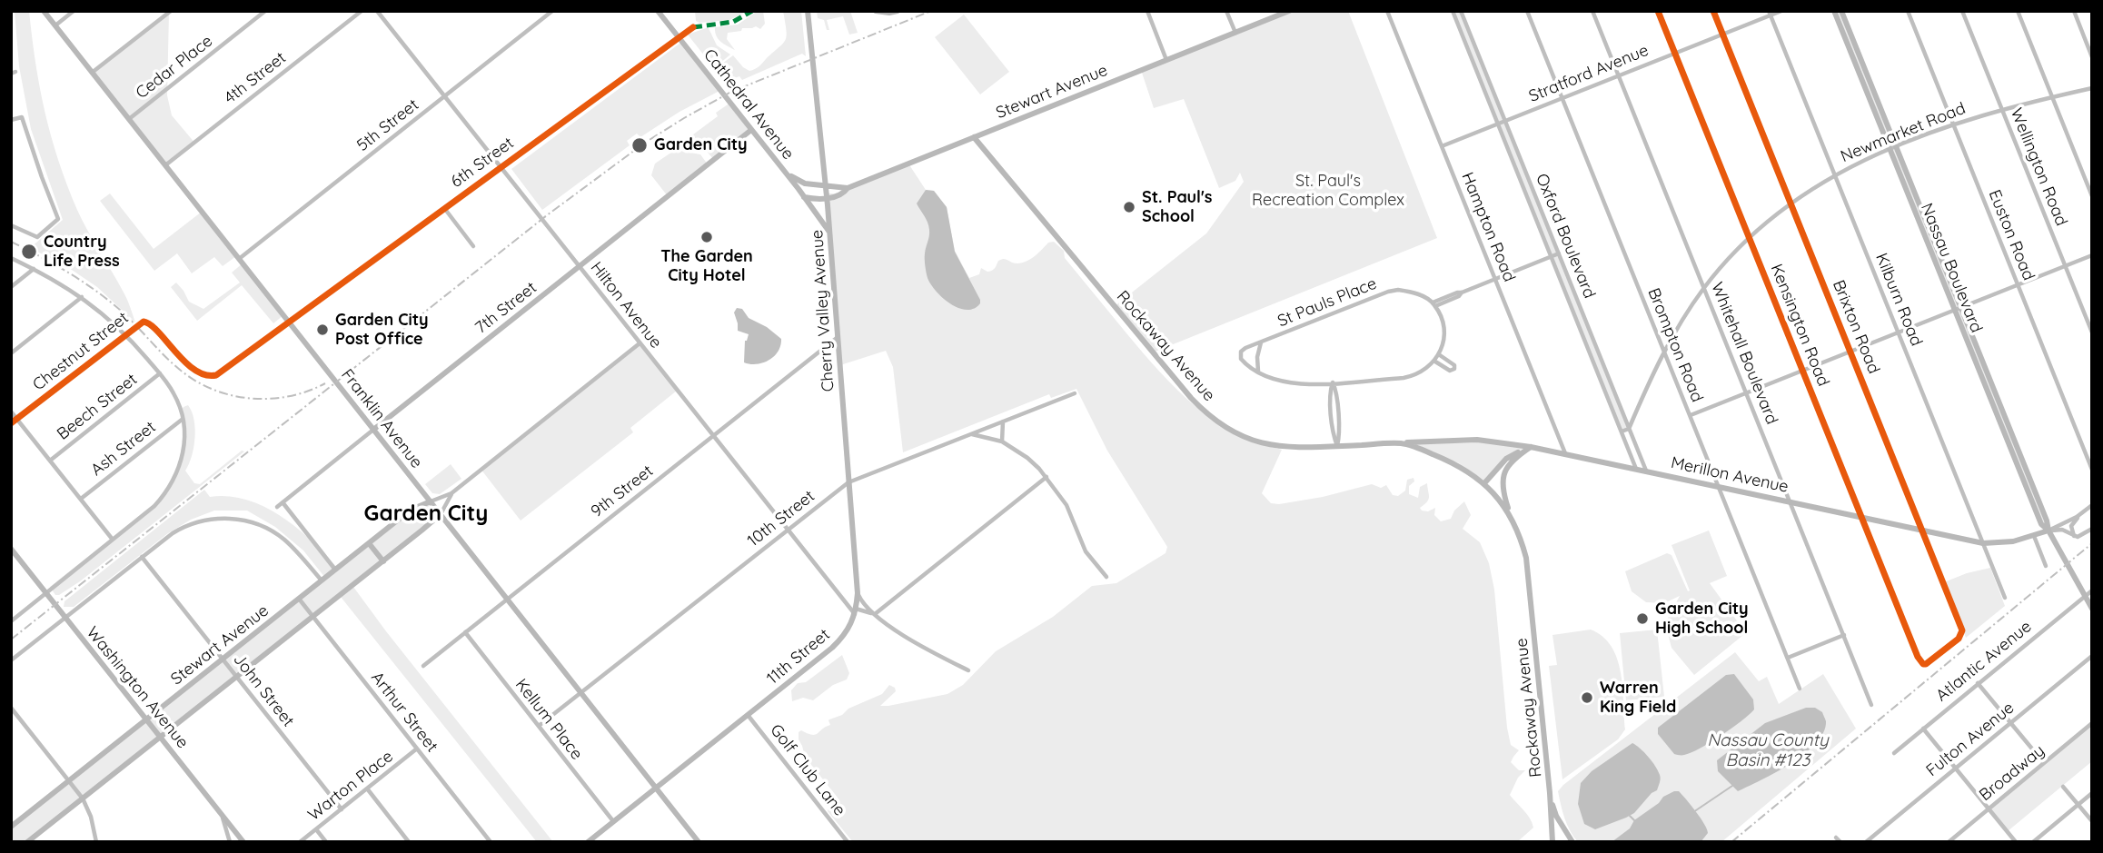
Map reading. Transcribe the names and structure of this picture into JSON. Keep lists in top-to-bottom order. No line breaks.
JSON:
{"streets":{"main road":["Stewart Avenue","Cathedral Avenue","Nassau Boulevard","7th Street","Cherry Valley Avenue","Rockaway Avenue","Franklin Avenue","Merillon Avenue","11th Street","Washington Avenue"],"street":["Cedar Place","Stratford Avenue","4th Street","5th Street","Newmarket Road","6th Street","Wellington Road","Hampton Road","Euston Road","Oxford Boulevard","Kilburn Road","St Pauls Place","Hilton Avenue","Kensington Road","Brixton Road","Brompton Road","Chestnut Street","Whitehall Boulevard","Beech Street","Ash Street","9th Street","10th Street","Atlantic Avenue","John Street","Arthur Street","Kellum Place","Fulton Avenue","Golf Club Lane","Broadway","Warton Place"]},"crossings":[["Cedar Place","Franklin Avenue"],["Stratford Avenue","Hampton Road"],["Stratford Avenue","Oxford Boulevard"],["Stratford Avenue","Kilburn Road"],["Stratford Avenue","Kensington Road"],["Stratford Avenue","Brixton Road"],["Stratford Avenue","Brompton Road"],["Stratford Avenue","Whitehall Boulevard"],["4th Street","Franklin Avenue"],["Stewart Avenue","Hilton Avenue"],["Stewart Avenue","Cherry Valley Avenue"],["Stewart Avenue","Rockaway Avenue"],["Stewart Avenue","Franklin Avenue"],["Stewart Avenue","Washington Avenue"],["Stewart Avenue","John Street"],["Stewart Avenue","Arthur Street"],["Cathedral Avenue","6th Street"],["Cathedral Avenue","7th Street"],["Cathedral Avenue","Cherry Valley Avenue"],["5th Street","Hilton Avenue"],["5th Street","Franklin Avenue"],["Newmarket Road","Wellington Road"],["Newmarket Road","Euston Road"],["Newmarket Road","Oxford Boulevard"],["Newmarket Road","Nassau Boulevard"],["Newmarket Road","Kilburn Road"],["Newmarket Road","Kensington Road"],["Newmarket Road","Brixton Road"],["Newmarket Road","Brompton Road"],["Newmarket Road","Whitehall Boulevard"],["6th Street","Hilton Avenue"],["6th Street","Chestnut Street"],["6th Street","Franklin Avenue"],["Hampton Road","Merillon Avenue"],["Oxford Boulevard","Merillon Avenue"],["Nassau Boulevard","Merillon Avenue"],["Nassau Boulevard","Atlantic Avenue"],["Kilburn Road","Merillon Avenue"],["Hilton Avenue","7th Street"],["Hilton Avenue","Cherry Valley Avenue"],["Hilton Avenue","9th Street"],["Hilton Avenue","10th Street"],["Hilton Avenue","11th Street"],["7th Street","Franklin Avenue"],["Cherry Valley Avenue","9th Street"],["Cherry Valley Avenue","10th Street"],["Cherry Valley Avenue","11th Street"],["Kensington Road","Brixton Road"],["Kensington Road","Merillon Avenue"],["Brixton Road","Merillon Avenue"],["Brompton Road","Merillon Avenue"],["Rockaway Avenue","Merillon Avenue"],["Chestnut Street","Franklin Avenue"],["Whitehall Boulevard","Merillon Avenue"],["Franklin Avenue","9th Street"],["Franklin Avenue","10th Street"],["Franklin Avenue","11th Street"],["9th Street","Kellum Place"],["10th Street","Kellum Place"],["11th Street","Kellum Place"],["11th Street","Golf Club Lane"],["John Street","Warton Place"],["Arthur Street","Warton Place"]],"districts":["Garden City"],"water":["Nassau County Basin #123"],"parks":["St. Paul's Recreation Complex"],"places":["Garden City","St. Paul's School","The Garden City Hotel","Country Life Press","Garden City Post Office","Garden City High School","Warren King Field"]}
